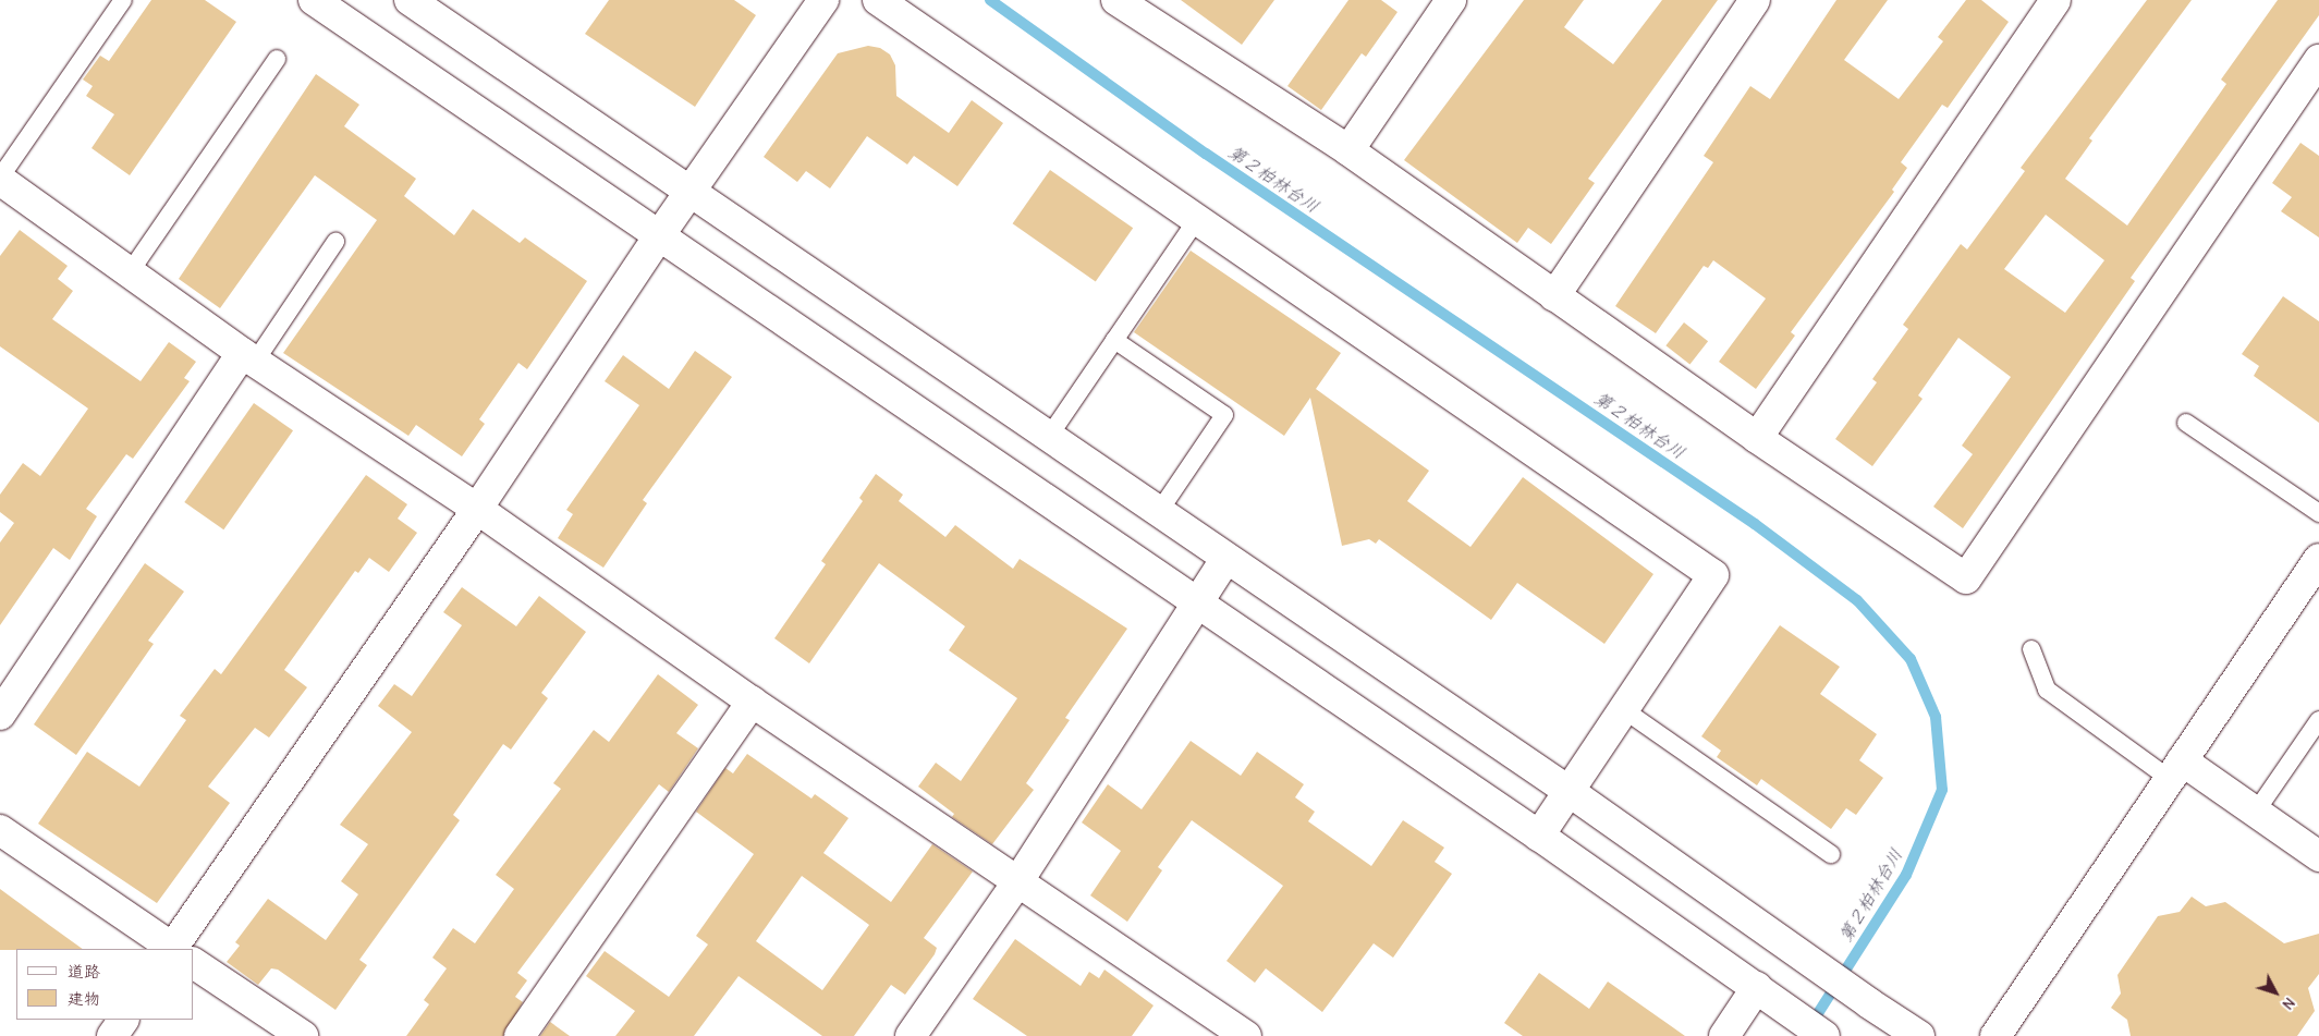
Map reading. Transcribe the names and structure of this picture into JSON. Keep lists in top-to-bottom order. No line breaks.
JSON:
{"water":["第２柏林台川"],"legend":["道路","建物"],"north":"bottom right"}
